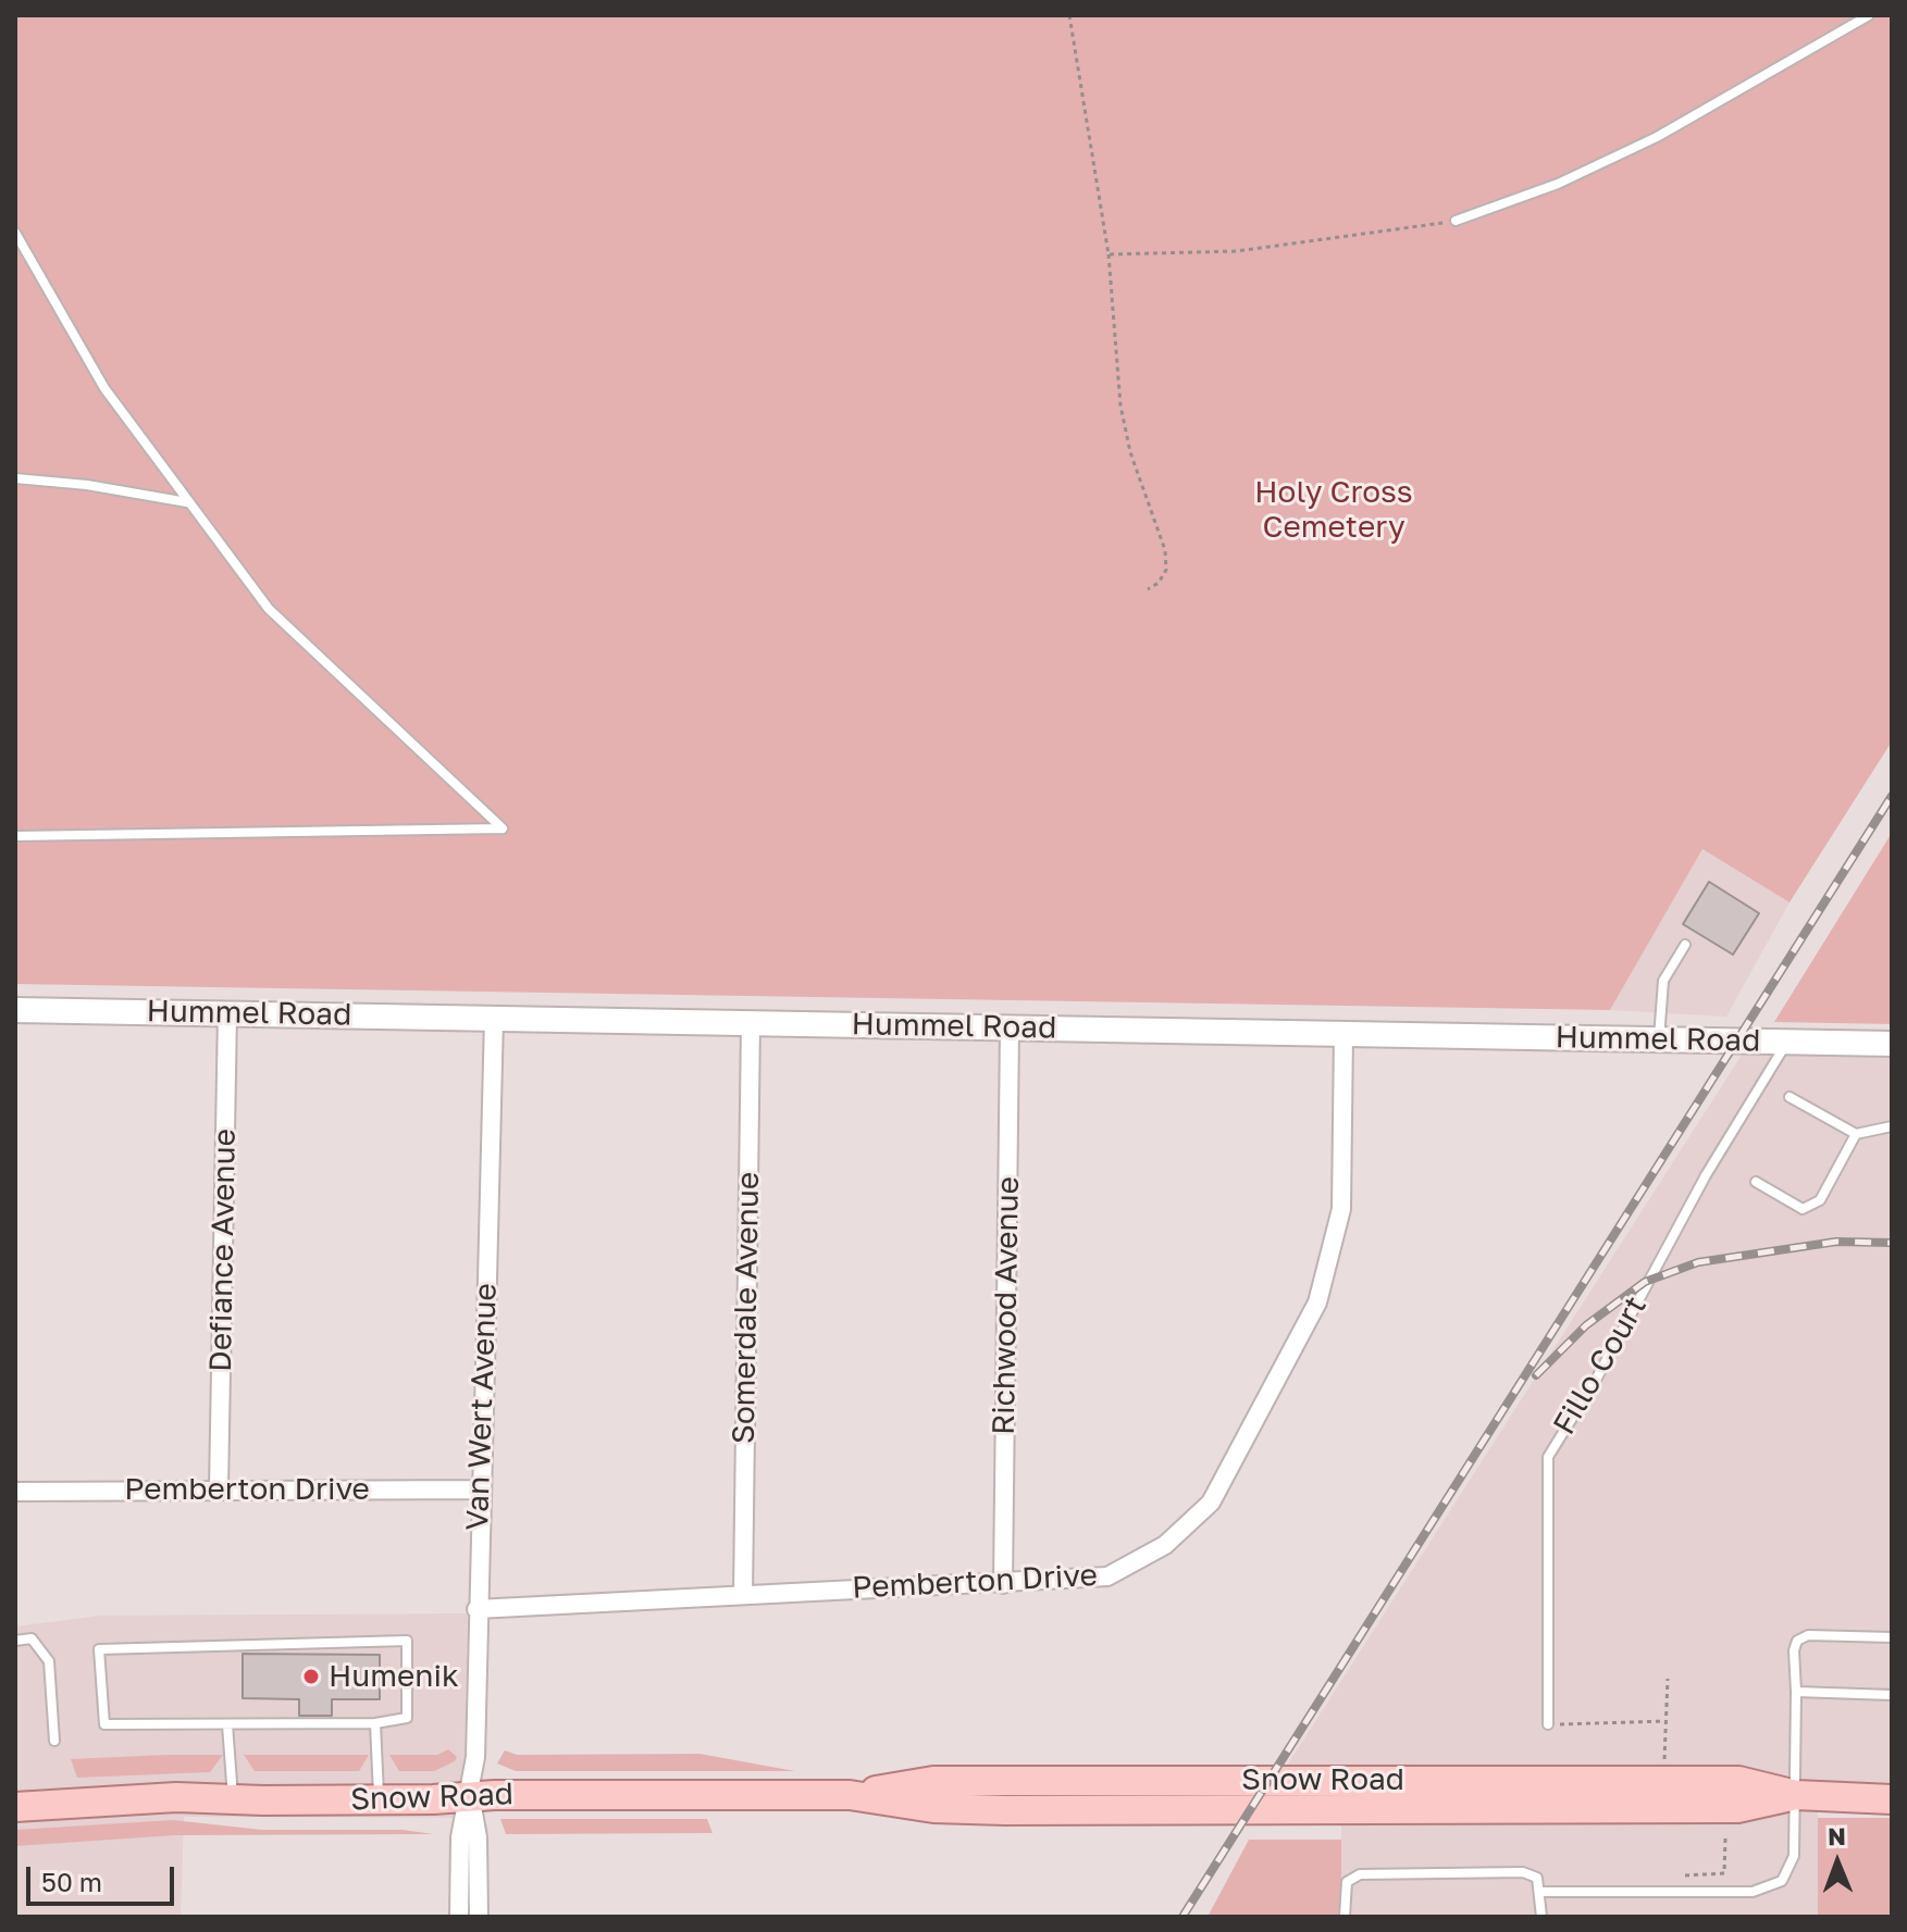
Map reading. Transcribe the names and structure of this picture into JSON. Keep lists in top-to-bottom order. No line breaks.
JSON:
{"streets":{"main road":["Snow Road"],"street":["Hummel Road","Defiance Avenue","Richwood Avenue","Somerdale Avenue","Van Wert Avenue","Pemberton Drive"],"lane":["Fillo Court"]},"crossings":[["Hummel Road","Defiance Avenue"],["Hummel Road","Richwood Avenue"],["Hummel Road","Somerdale Avenue"],["Hummel Road","Fillo Court"],["Hummel Road","Van Wert Avenue"],["Hummel Road","Pemberton Drive"],["Defiance Avenue","Pemberton Drive"],["Richwood Avenue","Pemberton Drive"],["Somerdale Avenue","Pemberton Drive"],["Van Wert Avenue","Pemberton Drive"],["Van Wert Avenue","Snow Road"]],"parks":["Holy Cross Cemetery"],"places":["Humenik"],"scale_bar":"50 m","north":"top"}
